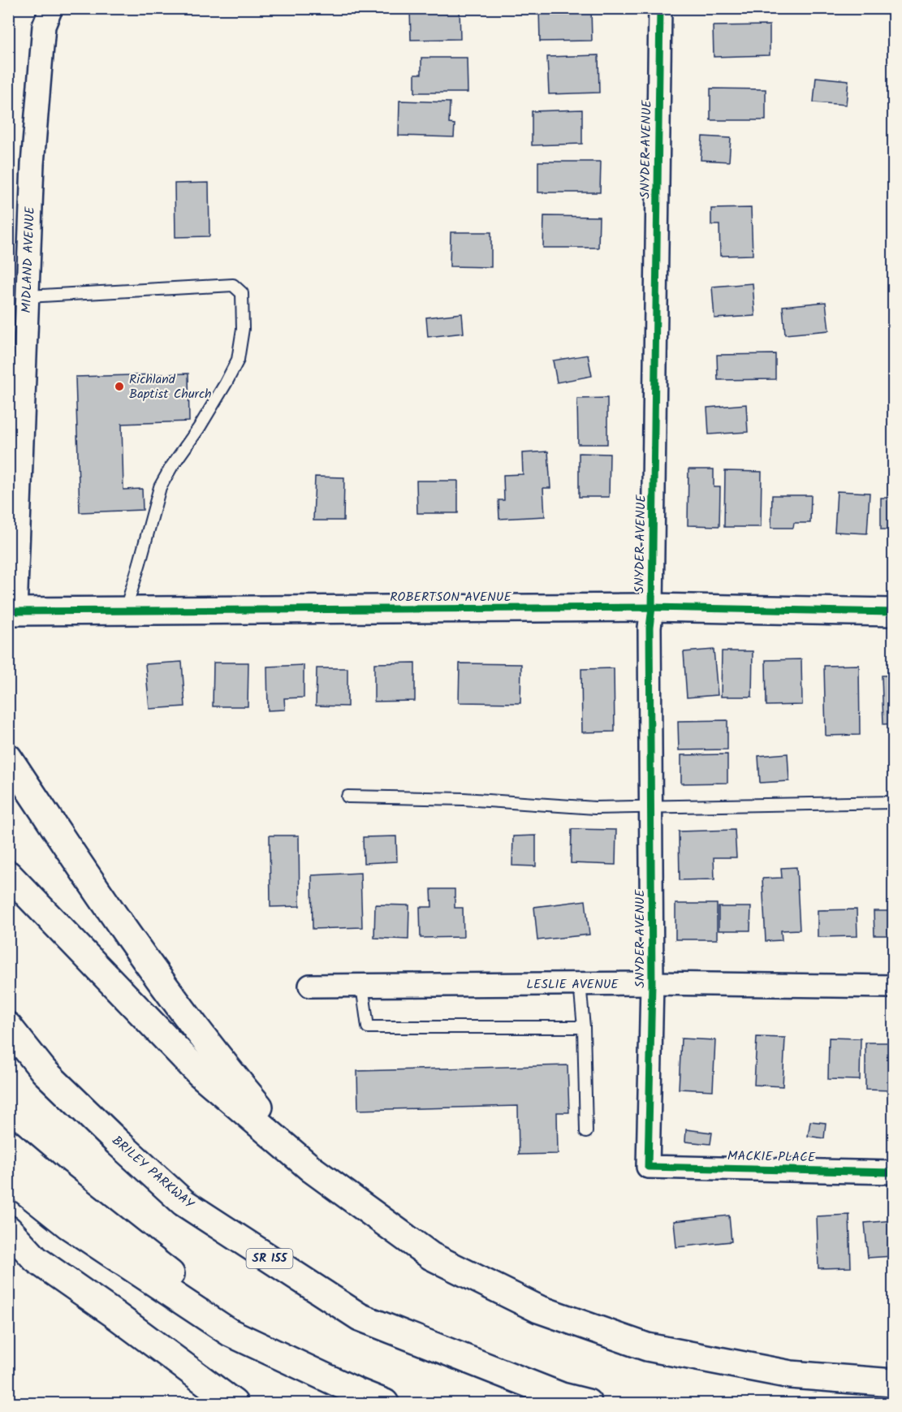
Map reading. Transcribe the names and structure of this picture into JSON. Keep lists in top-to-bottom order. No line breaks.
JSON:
{"streets":{"main road":["ROBERTSON AVENUE","BRILEY PARKWAY","SR 155"],"street":["SNYDER AVENUE","MIDLAND AVENUE","LESLIE AVENUE","MACKIE PLACE"]},"crossings":[["SNYDER AVENUE","ROBERTSON AVENUE"],["SNYDER AVENUE","LESLIE AVENUE"],["SNYDER AVENUE","MACKIE PLACE"],["MIDLAND AVENUE","ROBERTSON AVENUE"]],"places":["Richland Baptist Church"]}
